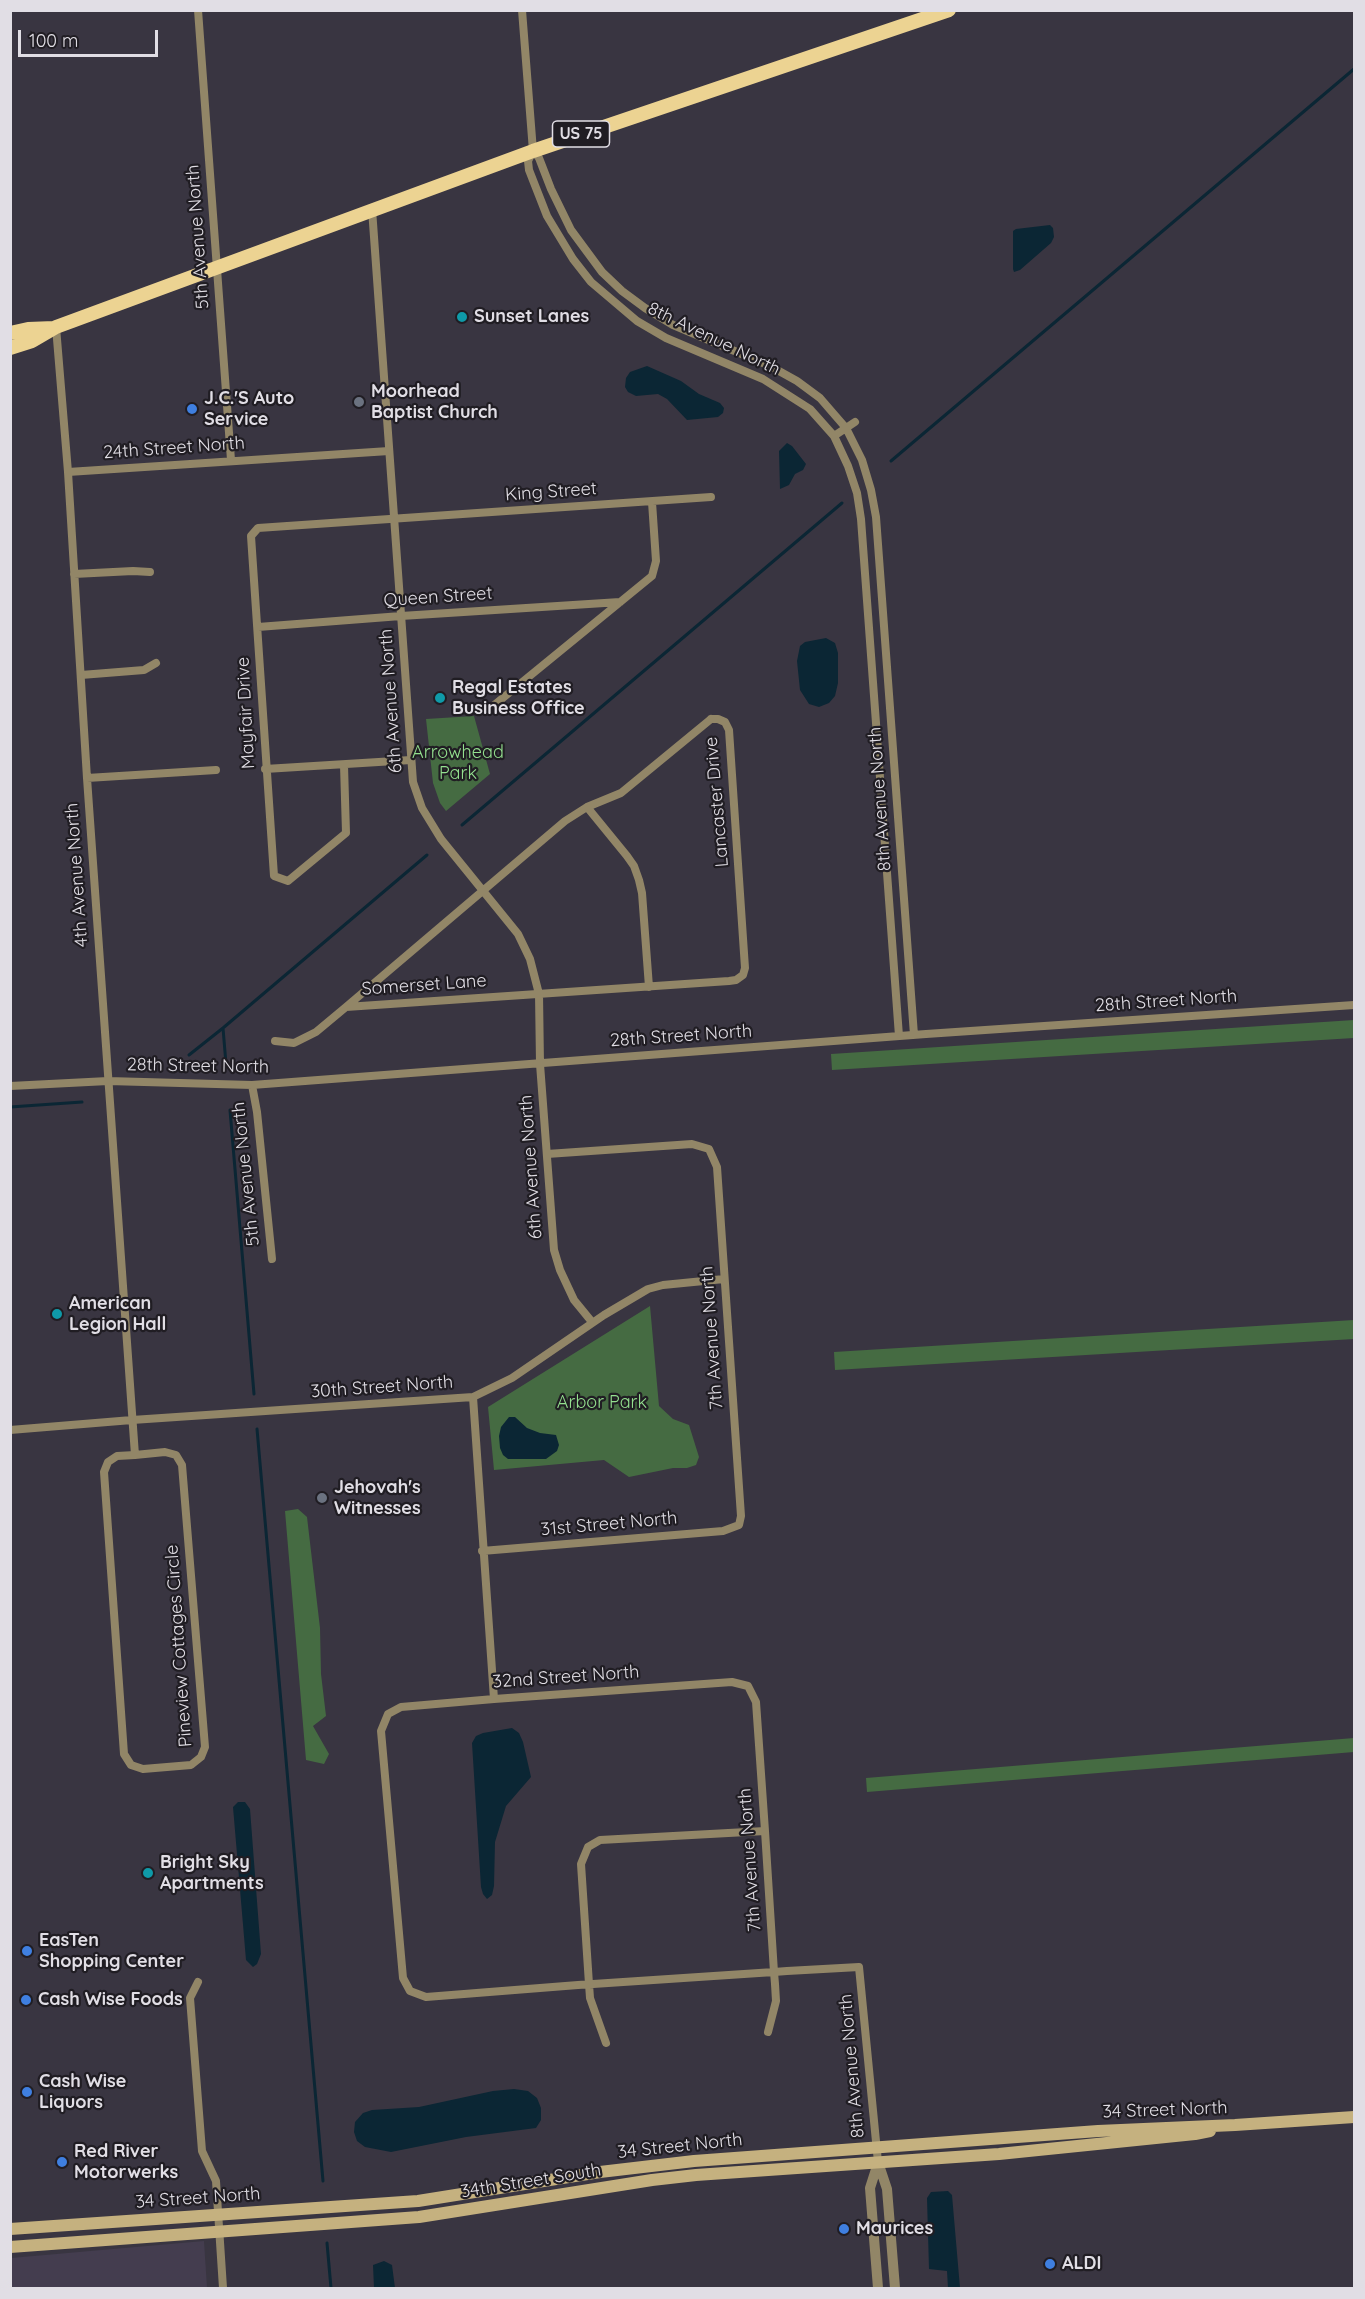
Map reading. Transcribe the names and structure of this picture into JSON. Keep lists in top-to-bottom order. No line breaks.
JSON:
{"streets":{"main road":["US 75","34 Street North","34th Street South"],"street":["5th Avenue North","8th Avenue North","24th Street North","King Street","Queen Street","6th Avenue North","Mayfair Drive","Lancaster Drive","4th Avenue North","Somerset Lane","28th Street North","7th Avenue North","30th Street North","31st Street North","Pineview Cottages Circle","32nd Street North"]},"crossings":[["US 75","5th Avenue North"],["US 75","8th Avenue North"],["US 75","6th Avenue North"],["US 75","4th Avenue North"],["5th Avenue North","24th Street North"],["5th Avenue North","28th Street North"],["8th Avenue North","28th Street North"],["8th Avenue North","7th Avenue North"],["8th Avenue North","34 Street North"],["8th Avenue North","34th Street South"],["24th Street North","6th Avenue North"],["24th Street North","4th Avenue North"],["King Street","6th Avenue North"],["King Street","Mayfair Drive"],["Queen Street","6th Avenue North"],["Queen Street","Mayfair Drive"],["6th Avenue North","Mayfair Drive"],["6th Avenue North","Lancaster Drive"],["6th Avenue North","Somerset Lane"],["6th Avenue North","28th Street North"],["6th Avenue North","7th Avenue North"],["6th Avenue North","30th Street North"],["Lancaster Drive","Somerset Lane"],["4th Avenue North","28th Street North"],["4th Avenue North","30th Street North"],["7th Avenue North","30th Street North"],["7th Avenue North","31st Street North"],["7th Avenue North","32nd Street North"],["34 Street North","34th Street South"]],"parks":["Arrowhead Park","Arbor Park"],"places":["Sunset Lanes","Moorhead Baptist Church","J.C.'S Auto Service","Regal Estates Business Office","American Legion Hall","Jehovah's Witnesses","Bright Sky Apartments","EasTen Shopping Center","Cash Wise Foods","Cash Wise Liquors","Red River Motorwerks","Maurices","ALDI"],"scale_bar":"100 m"}
